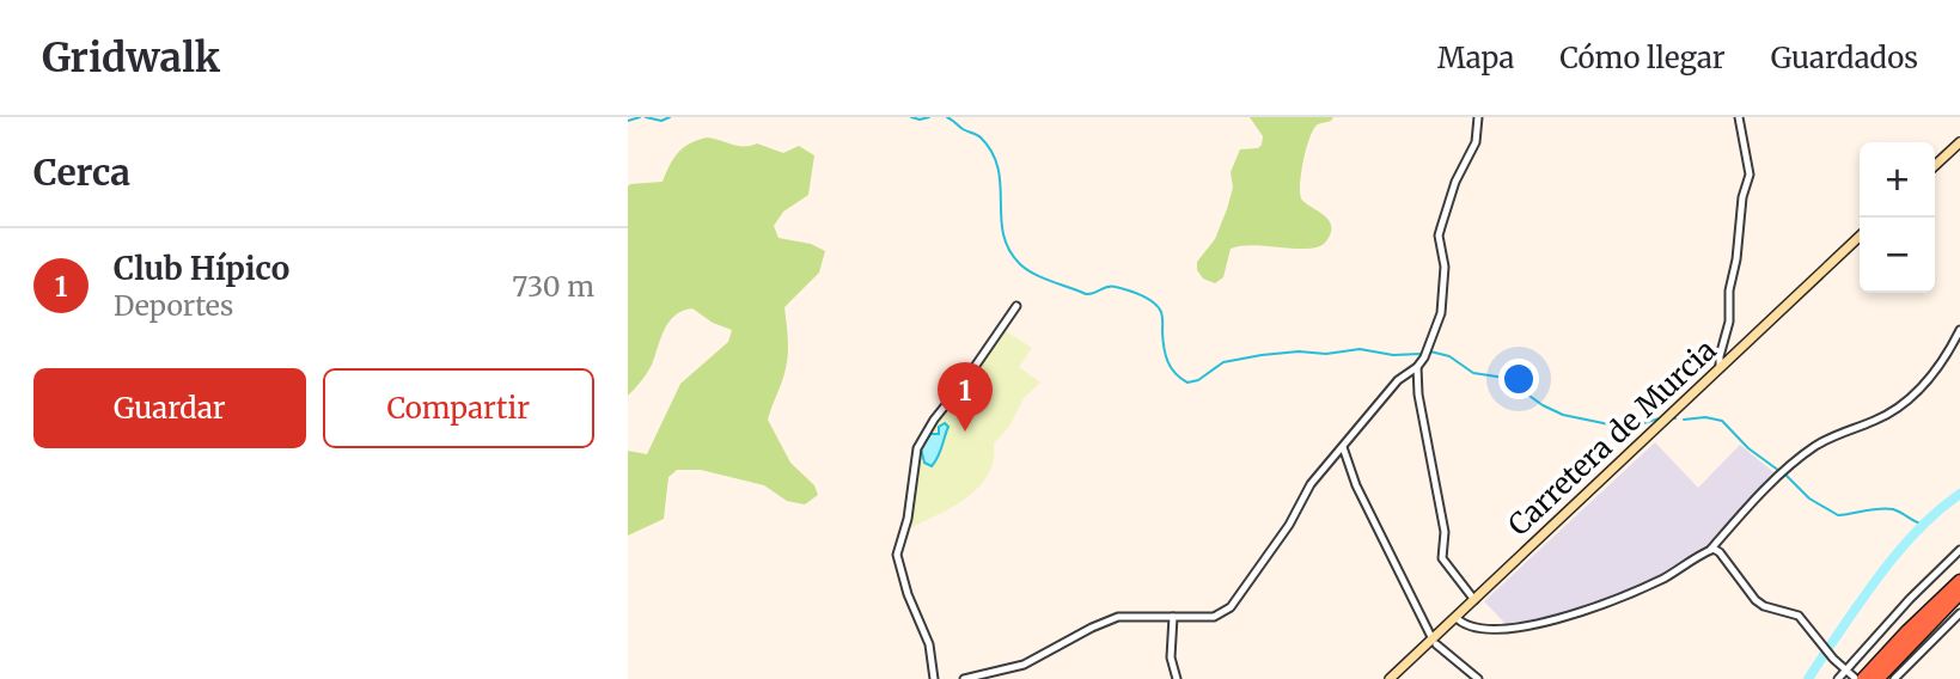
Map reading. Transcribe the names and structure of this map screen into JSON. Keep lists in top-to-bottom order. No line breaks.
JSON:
{"streets":{"main road":["Carretera de Murcia"]},"page":{"header":"Gridwalk","nav":["Mapa","Cómo llegar","Guardados"],"heading":"Cerca","map_buttons":["+","−"],"list":[{"mark":"1","name":"Club Hípico","note":"Deportes","value":"730 m"}],"buttons":["Guardar","Compartir"],"pins":"1"}}
